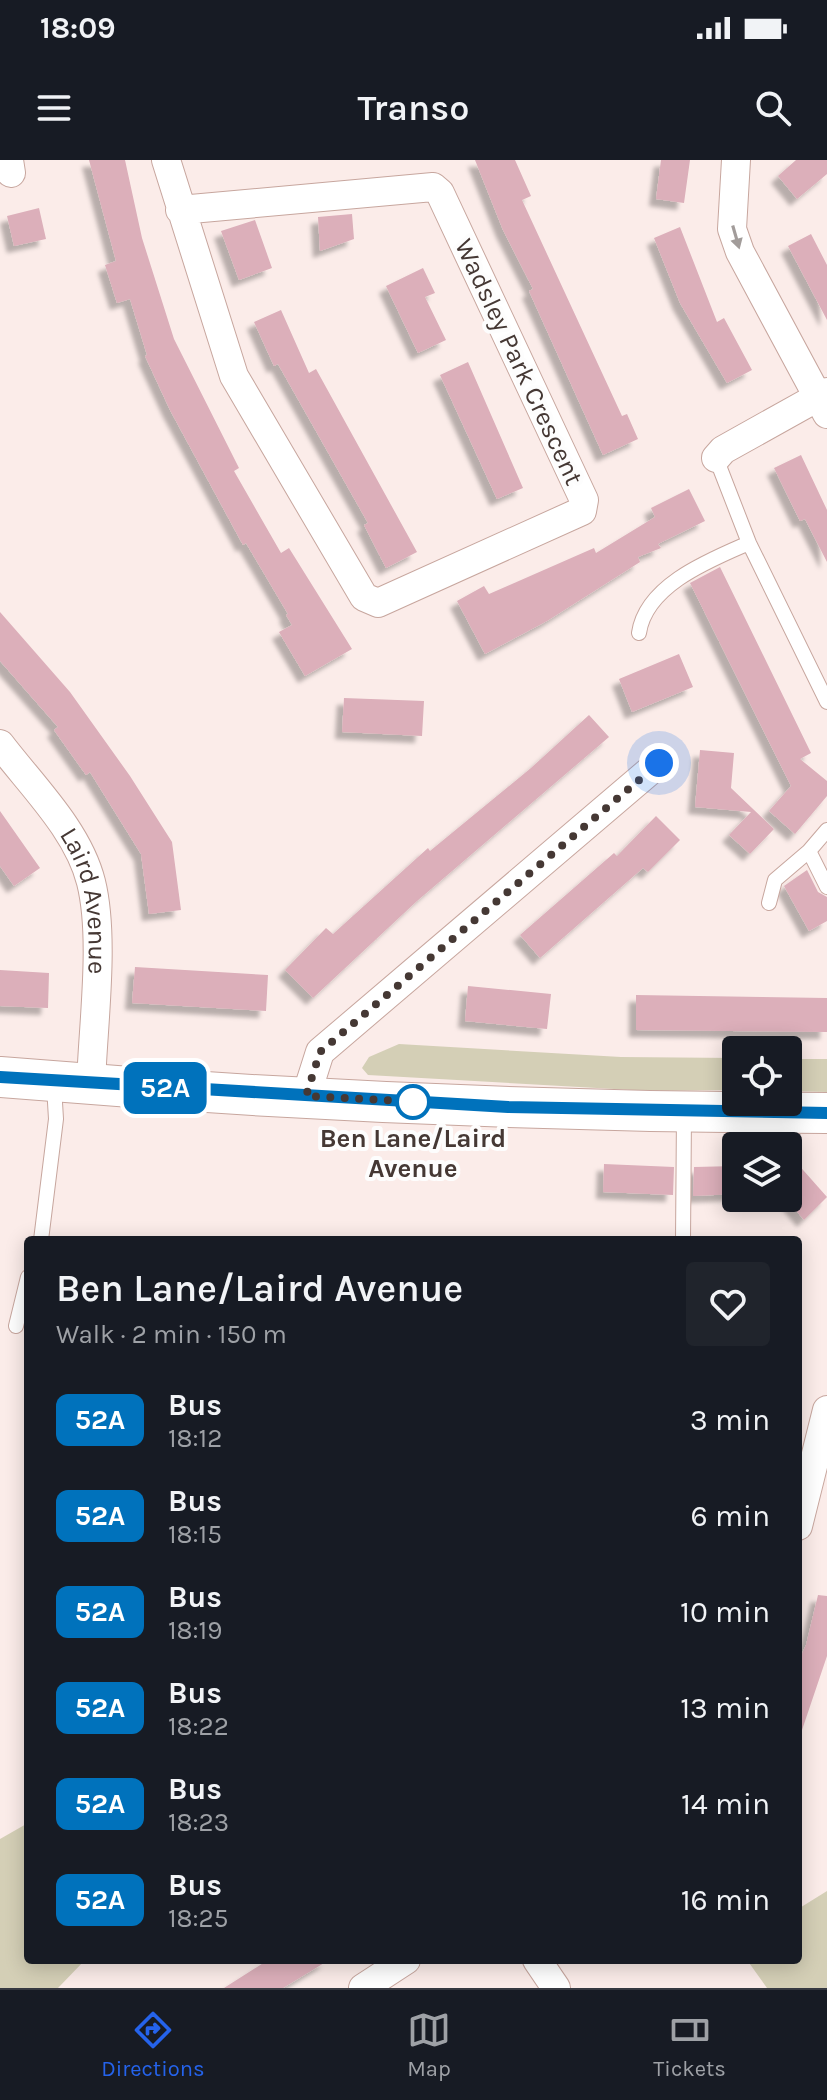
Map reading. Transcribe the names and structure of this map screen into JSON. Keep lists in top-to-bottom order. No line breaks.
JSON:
{"streets":{"street":["Wadsley Park Crescent","Laird Avenue"]},"places":["Ben Lane/Laird Avenue"],"lines":["bus line 52A"],"page":{"status":"18:09","header":"Transo","on_map":"52A","heading":["Ben Lane/Laird Avenue","Walk · 2 min · 150 m"],"list":[{"mark":"52A","name":"Bus","note":"18:12","value":"3 min"},{"mark":"52A","name":"Bus","note":"18:15","value":"6 min"},{"mark":"52A","name":"Bus","note":"18:19","value":"10 min"},{"mark":"52A","name":"Bus","note":"18:22","value":"13 min"},{"mark":"52A","name":"Bus","note":"18:23","value":"14 min"},{"mark":"52A","name":"Bus","note":"18:25","value":"16 min"}],"tabs":["Directions","Map","Tickets"]}}
